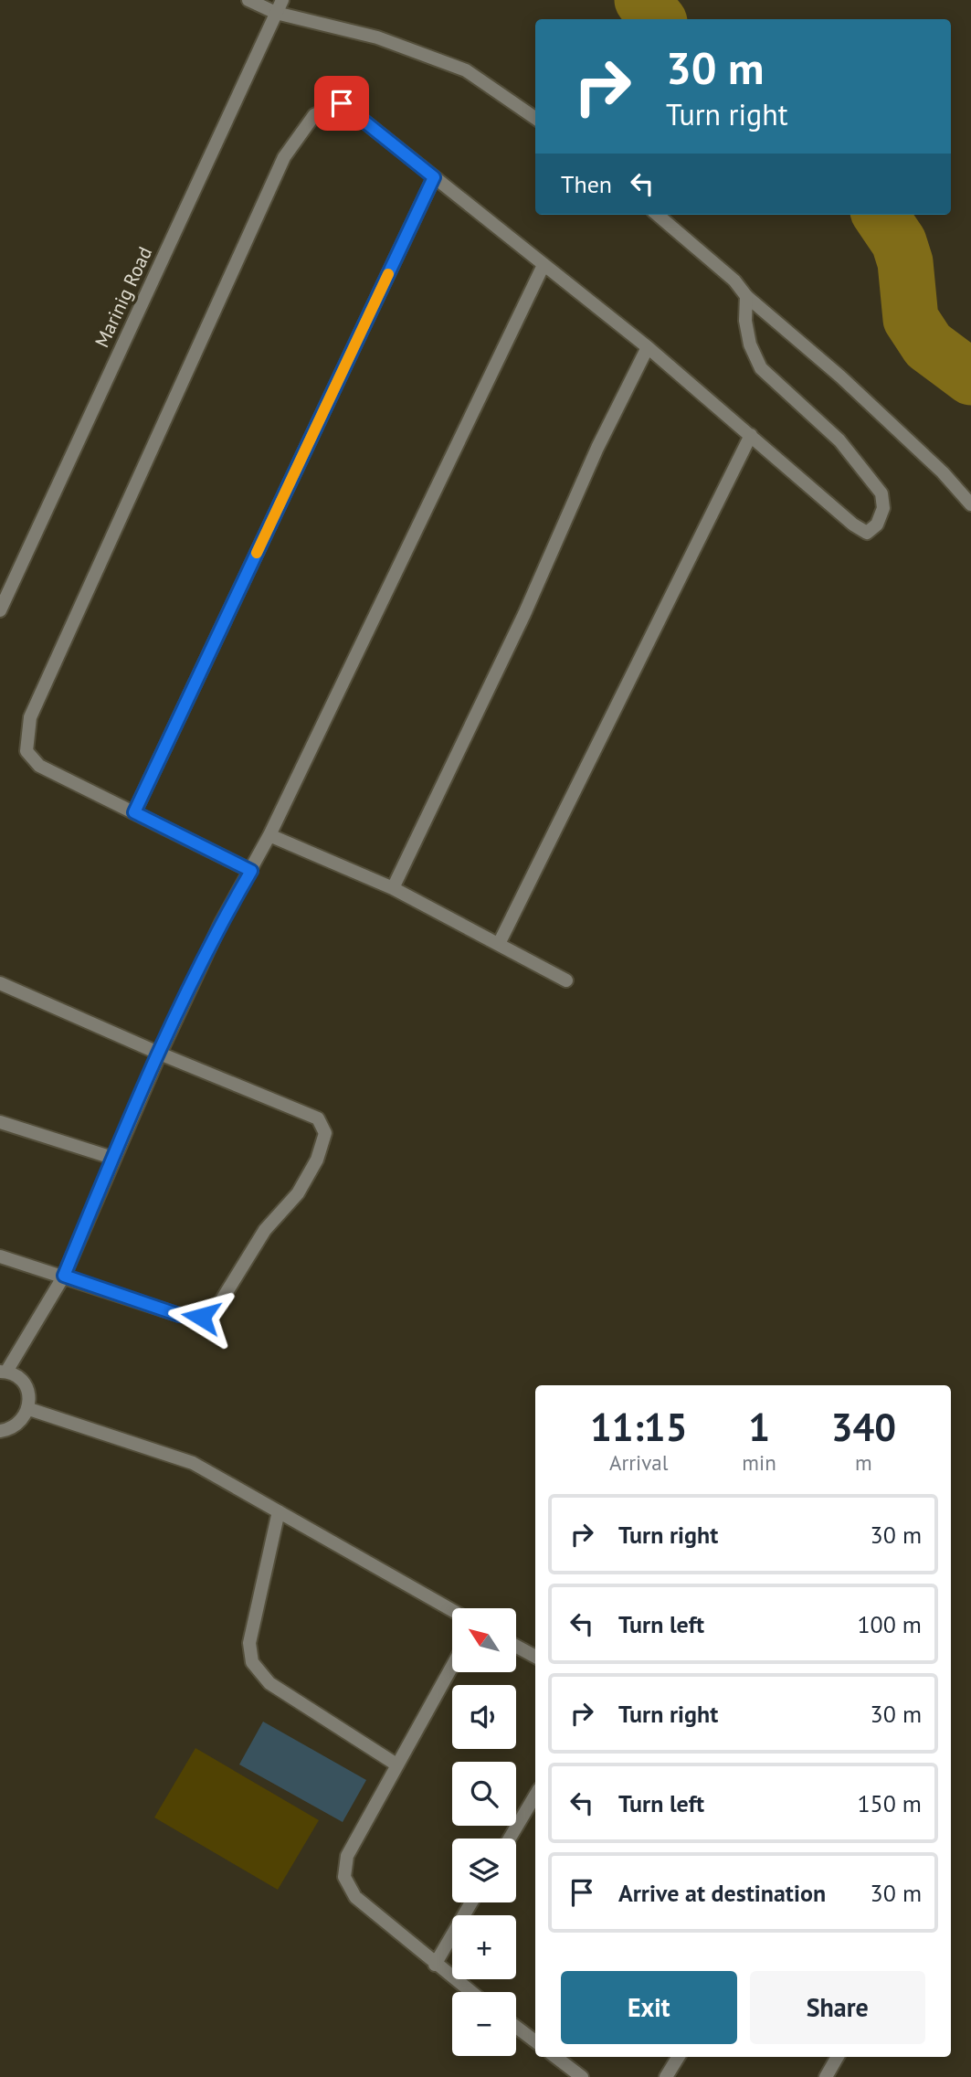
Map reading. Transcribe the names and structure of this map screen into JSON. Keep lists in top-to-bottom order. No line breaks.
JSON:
{"streets":{"street":["Marinig Road"]},"north":"top left","page":{"turn":["30 m","Turn right"],"then":"Then","eta":["11:15","Arrival","1","min","340","m"],"list":[{"name":"Turn right","value":"30 m"},{"name":"Turn left","value":"100 m"},{"name":"Turn right","value":"30 m"},{"name":"Turn left","value":"150 m"},{"name":"Arrive at destination","value":"30 m"}],"map_buttons":["+","−"],"buttons":["Exit","Share"]}}
